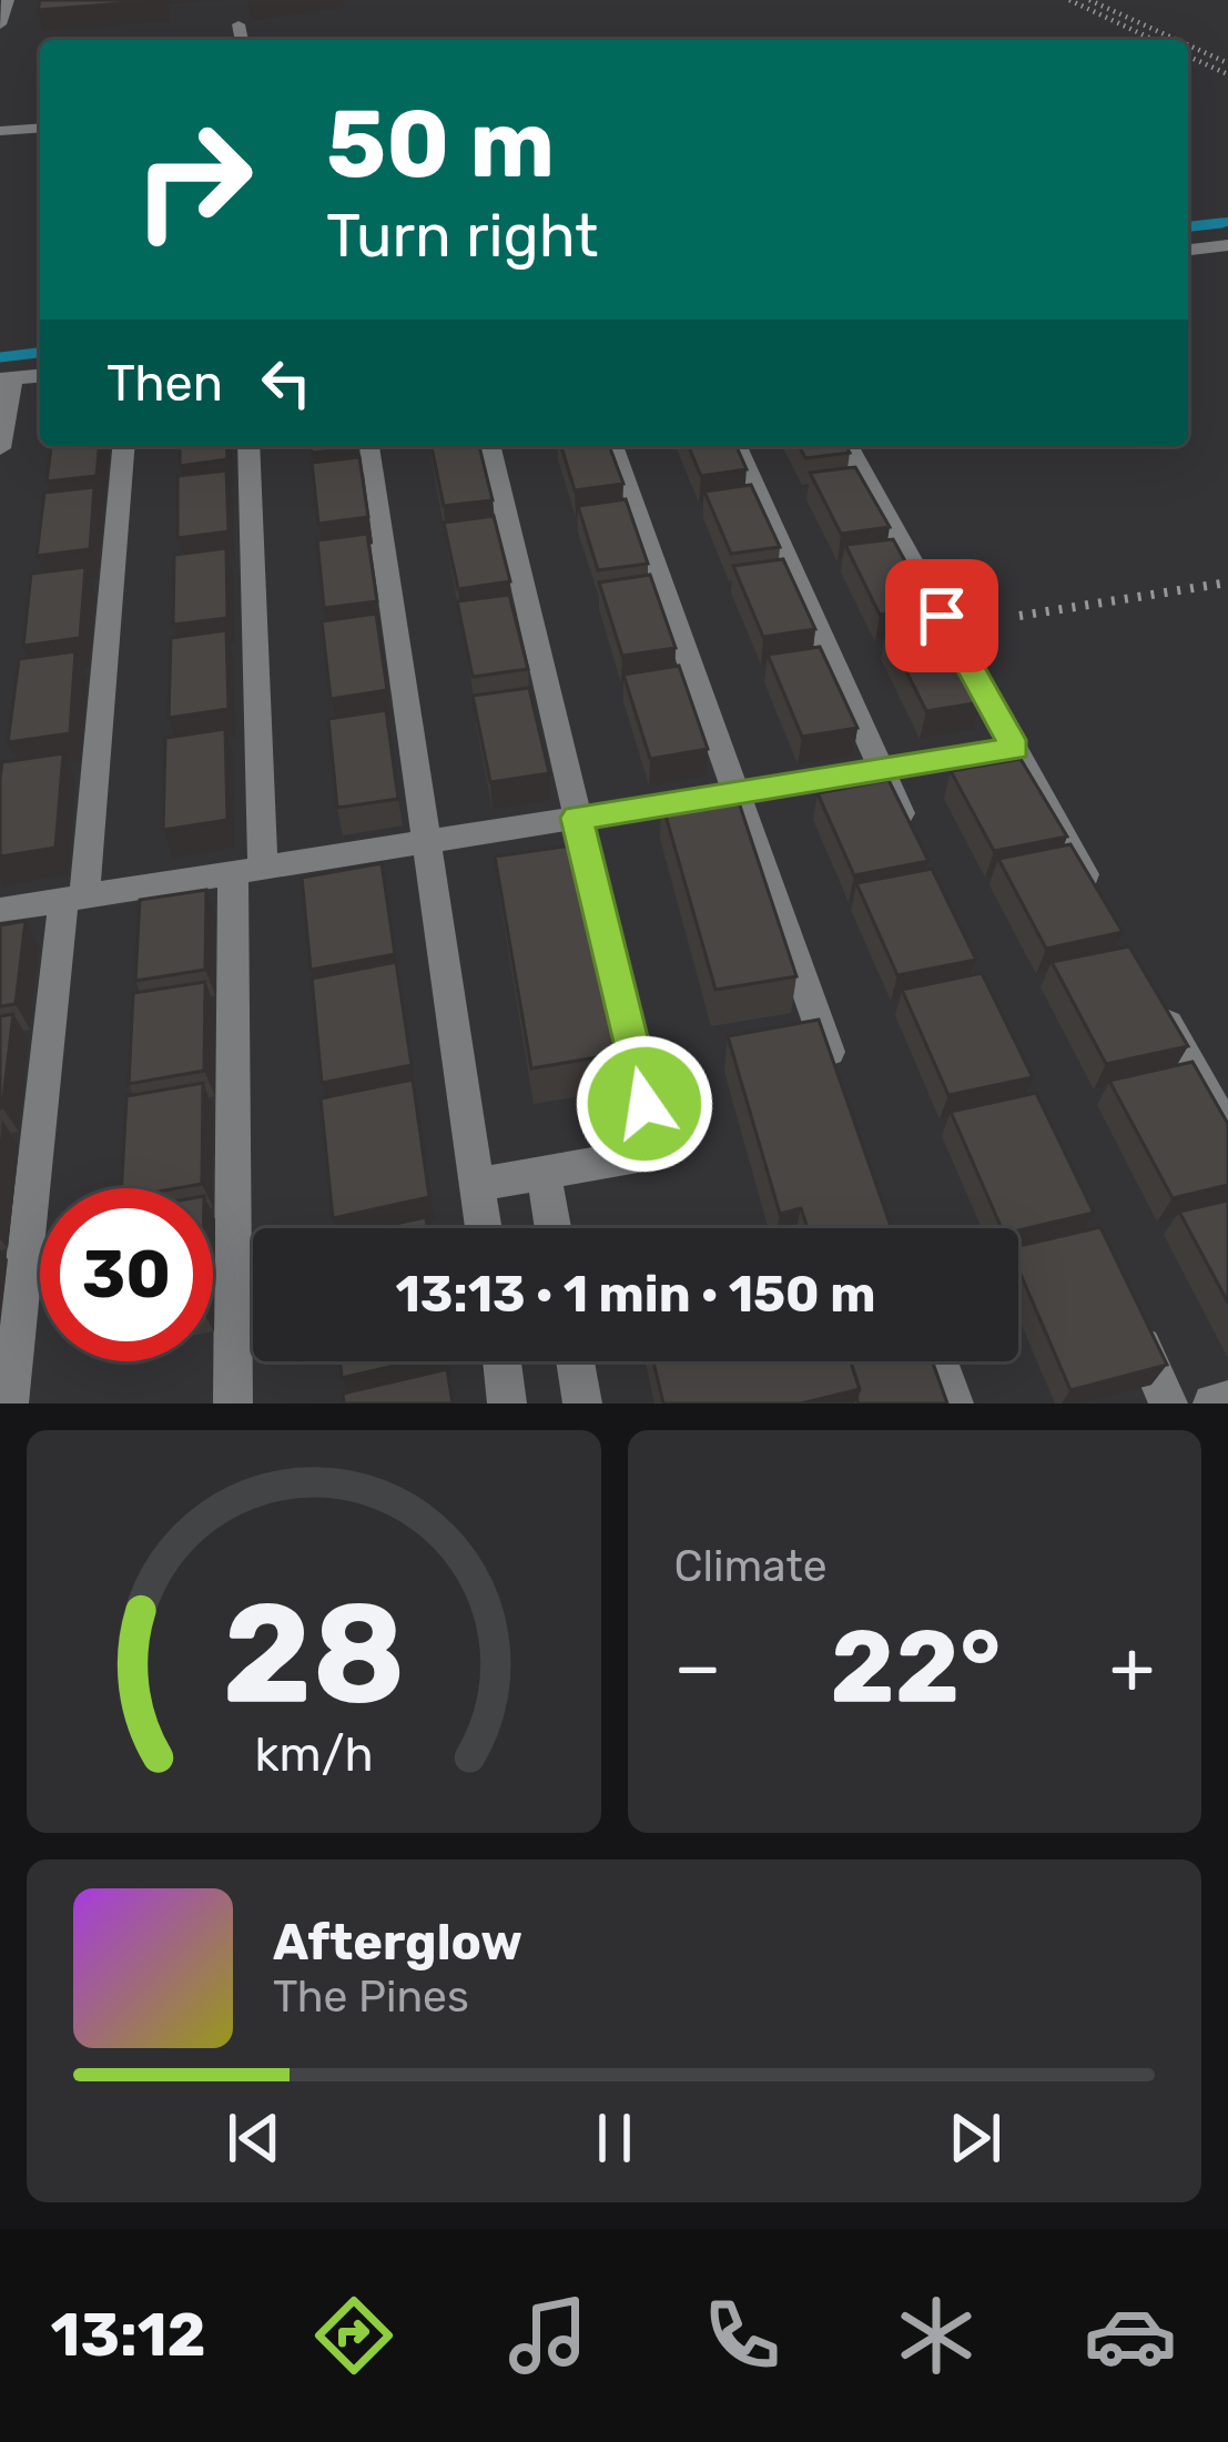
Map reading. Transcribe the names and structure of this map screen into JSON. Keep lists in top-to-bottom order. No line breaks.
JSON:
{"page":{"turn":["50 m","Turn right"],"then":"Then","limit":"30","trip":"13:13 · 1 min · 150 m","tile":"Climate","heat":["−","22°","+"],"song":["Afterglow","The Pines"],"tabs":"13:12","gauge":["28","km/h"]}}
